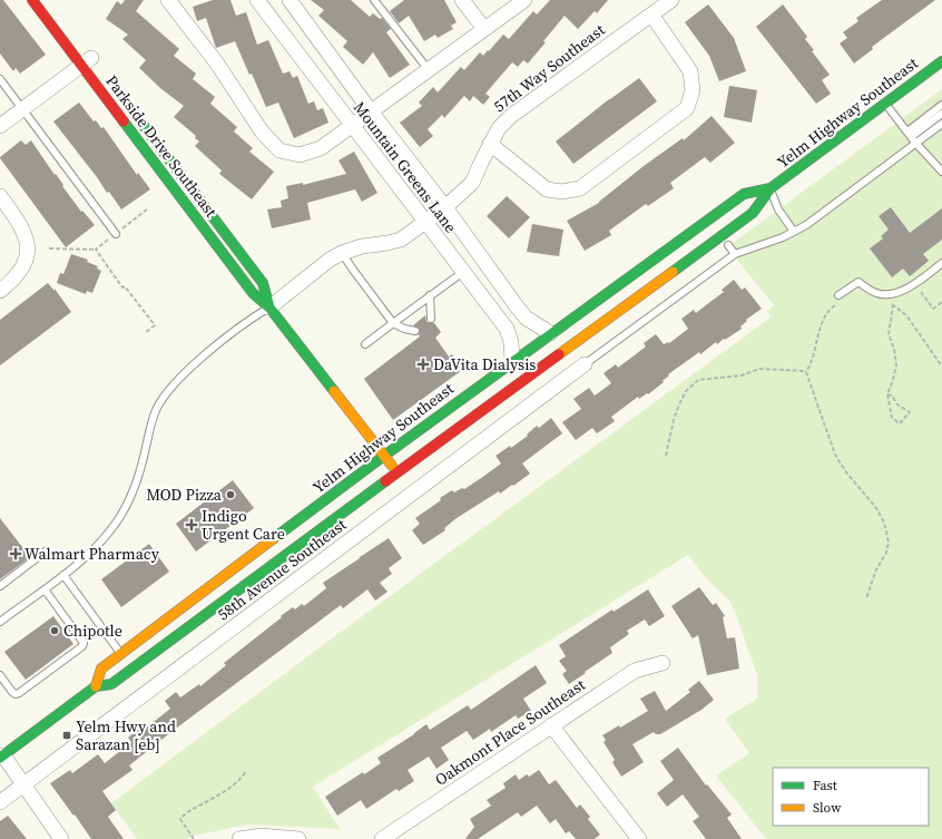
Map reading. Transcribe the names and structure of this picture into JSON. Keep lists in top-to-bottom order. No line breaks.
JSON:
{"streets":{"main road":["Yelm Highway Southeast","Parkside Drive Southeast"],"street":["57th Way Southeast","Mountain Greens Lane","58th Avenue Southeast","Oakmont Place Southeast"]},"crossings":[["57th Way Southeast","Parkside Drive Southeast"],["57th Way Southeast","Mountain Greens Lane"],["Yelm Highway Southeast","Parkside Drive Southeast"],["Yelm Highway Southeast","Mountain Greens Lane"]],"places":{"health":["DaVita Dialysis","Indigo Urgent Care","Walmart Pharmacy"],"other":["MOD Pizza","Chipotle"],"transit":["Yelm Hwy and Sarazan [eb]"]},"legend":["Fast","Slow"]}
